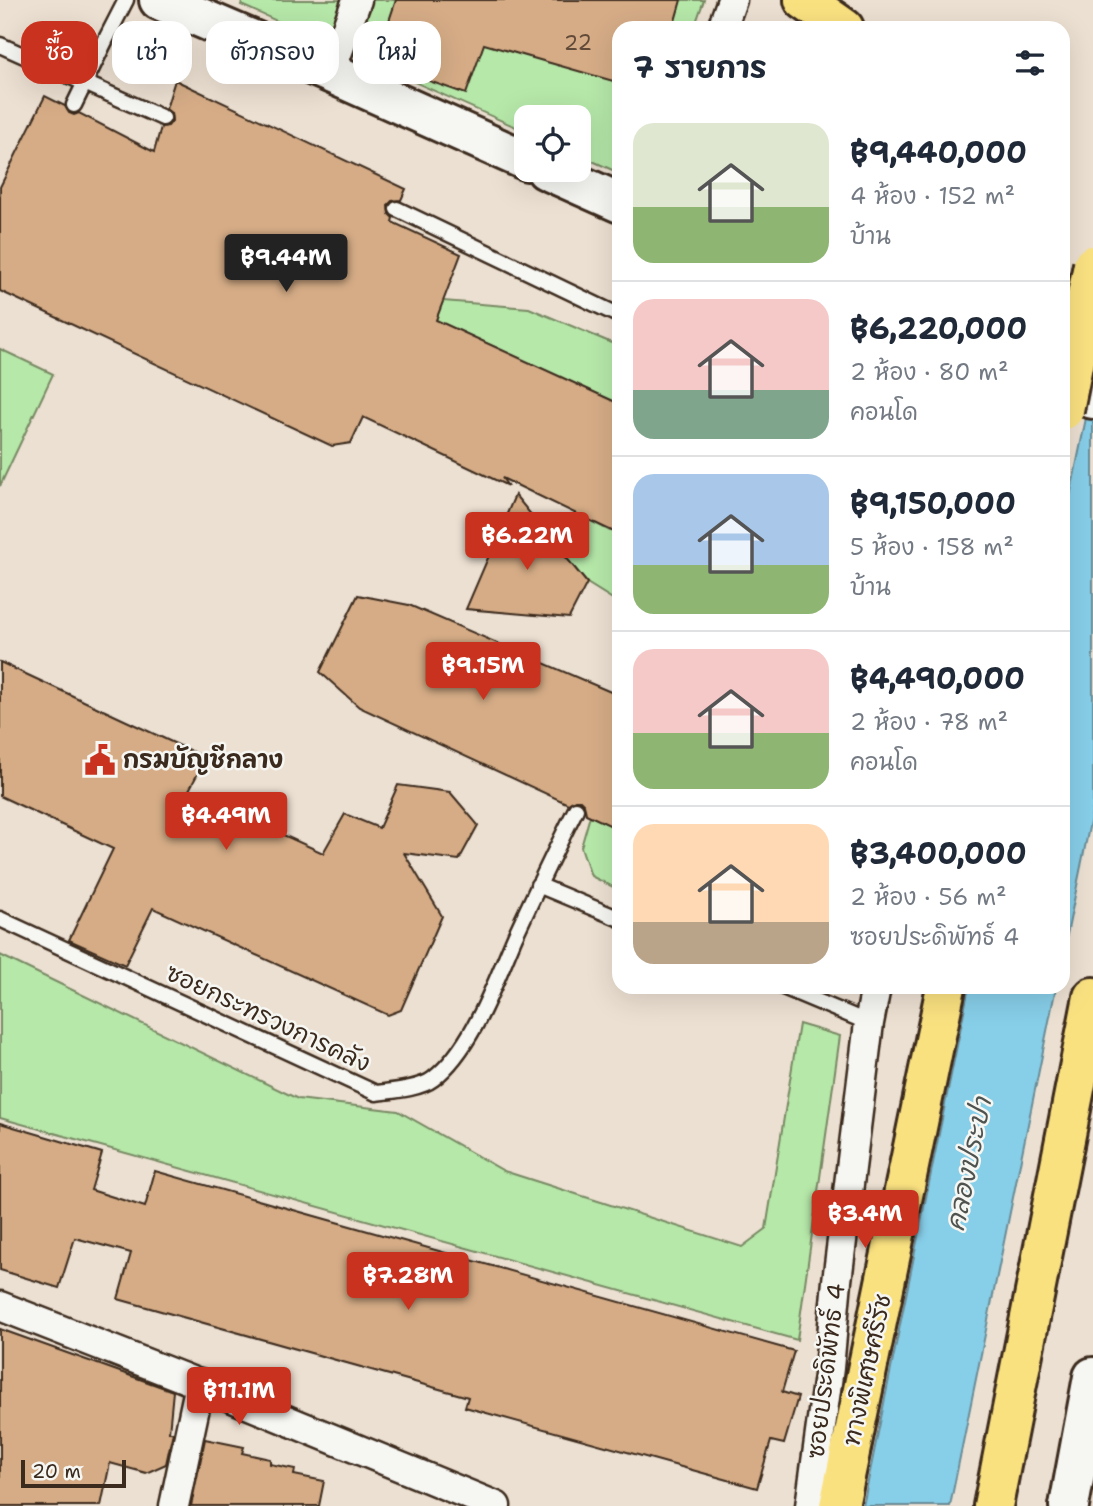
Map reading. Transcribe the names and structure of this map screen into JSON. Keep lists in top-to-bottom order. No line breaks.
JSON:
{"streets":{"highway":["ทางพิเศษศรีรัช"],"street":["ซอยประดิพัทธ์ 4"],"lane":["ซอยกระทรวงการคลัง"]},"water":["คลองประปา"],"places":{"public building":["กรมบัญชีกลาง"]},"house_numbers":["22"],"scale_bar":"20 m","page":{"chip":["ซื้อ","เช่า","ตัวกรอง","ใหม่"],"heading":"7 รายการ","list":[{"name":"฿9,440,000","note":"4 ห้อง · 152 m² · บ้าน"},{"name":"฿6,220,000","note":"2 ห้อง · 80 m² · คอนโด"},{"name":"฿9,150,000","note":"5 ห้อง · 158 m² · บ้าน"},{"name":"฿4,490,000","note":"2 ห้อง · 78 m² · คอนโด"},{"name":"฿3,400,000","note":"2 ห้อง · 56 m² · ซอยประดิพัทธ์ 4"}],"price":["฿9.44M","฿6.22M","฿9.15M","฿4.49M","฿3.4M","฿7.28M","฿11.1M"],"scale":"20 m"}}
